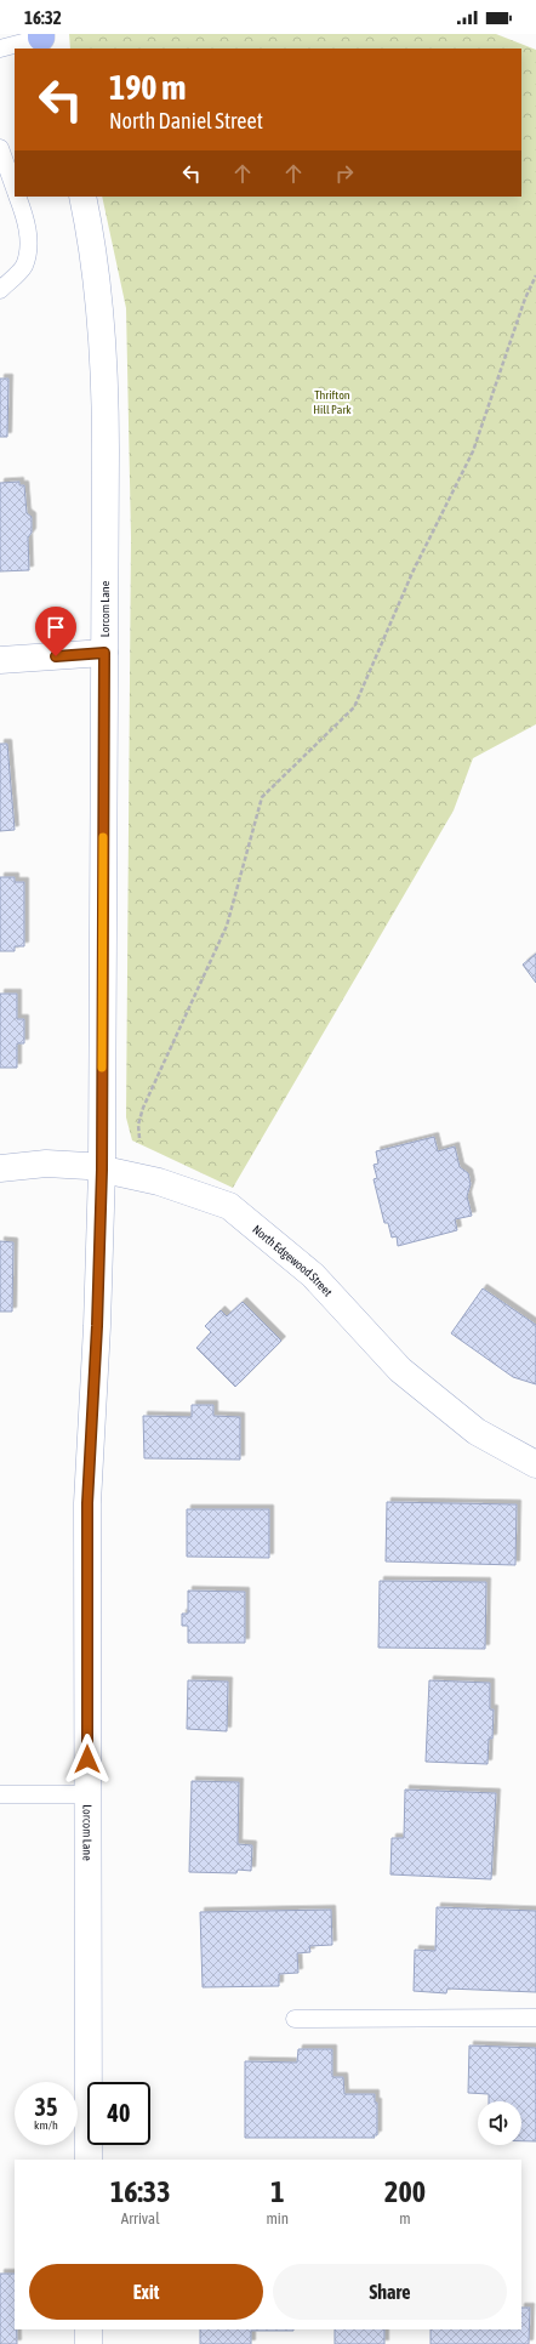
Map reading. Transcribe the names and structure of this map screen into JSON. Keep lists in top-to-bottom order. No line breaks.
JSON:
{"streets":{"street":["Lorcom Lane","North Edgewood Street"]},"crossings":[["Lorcom Lane","North Edgewood Street"]],"parks":["Thrifton Hill Park"],"page":{"status":"16:32","turn":["190 m","North Daniel Street"],"speed":"35 km/h","limit":"40","eta":["16:33","Arrival","1","min","200","m"],"buttons":["Exit","Share"]}}
